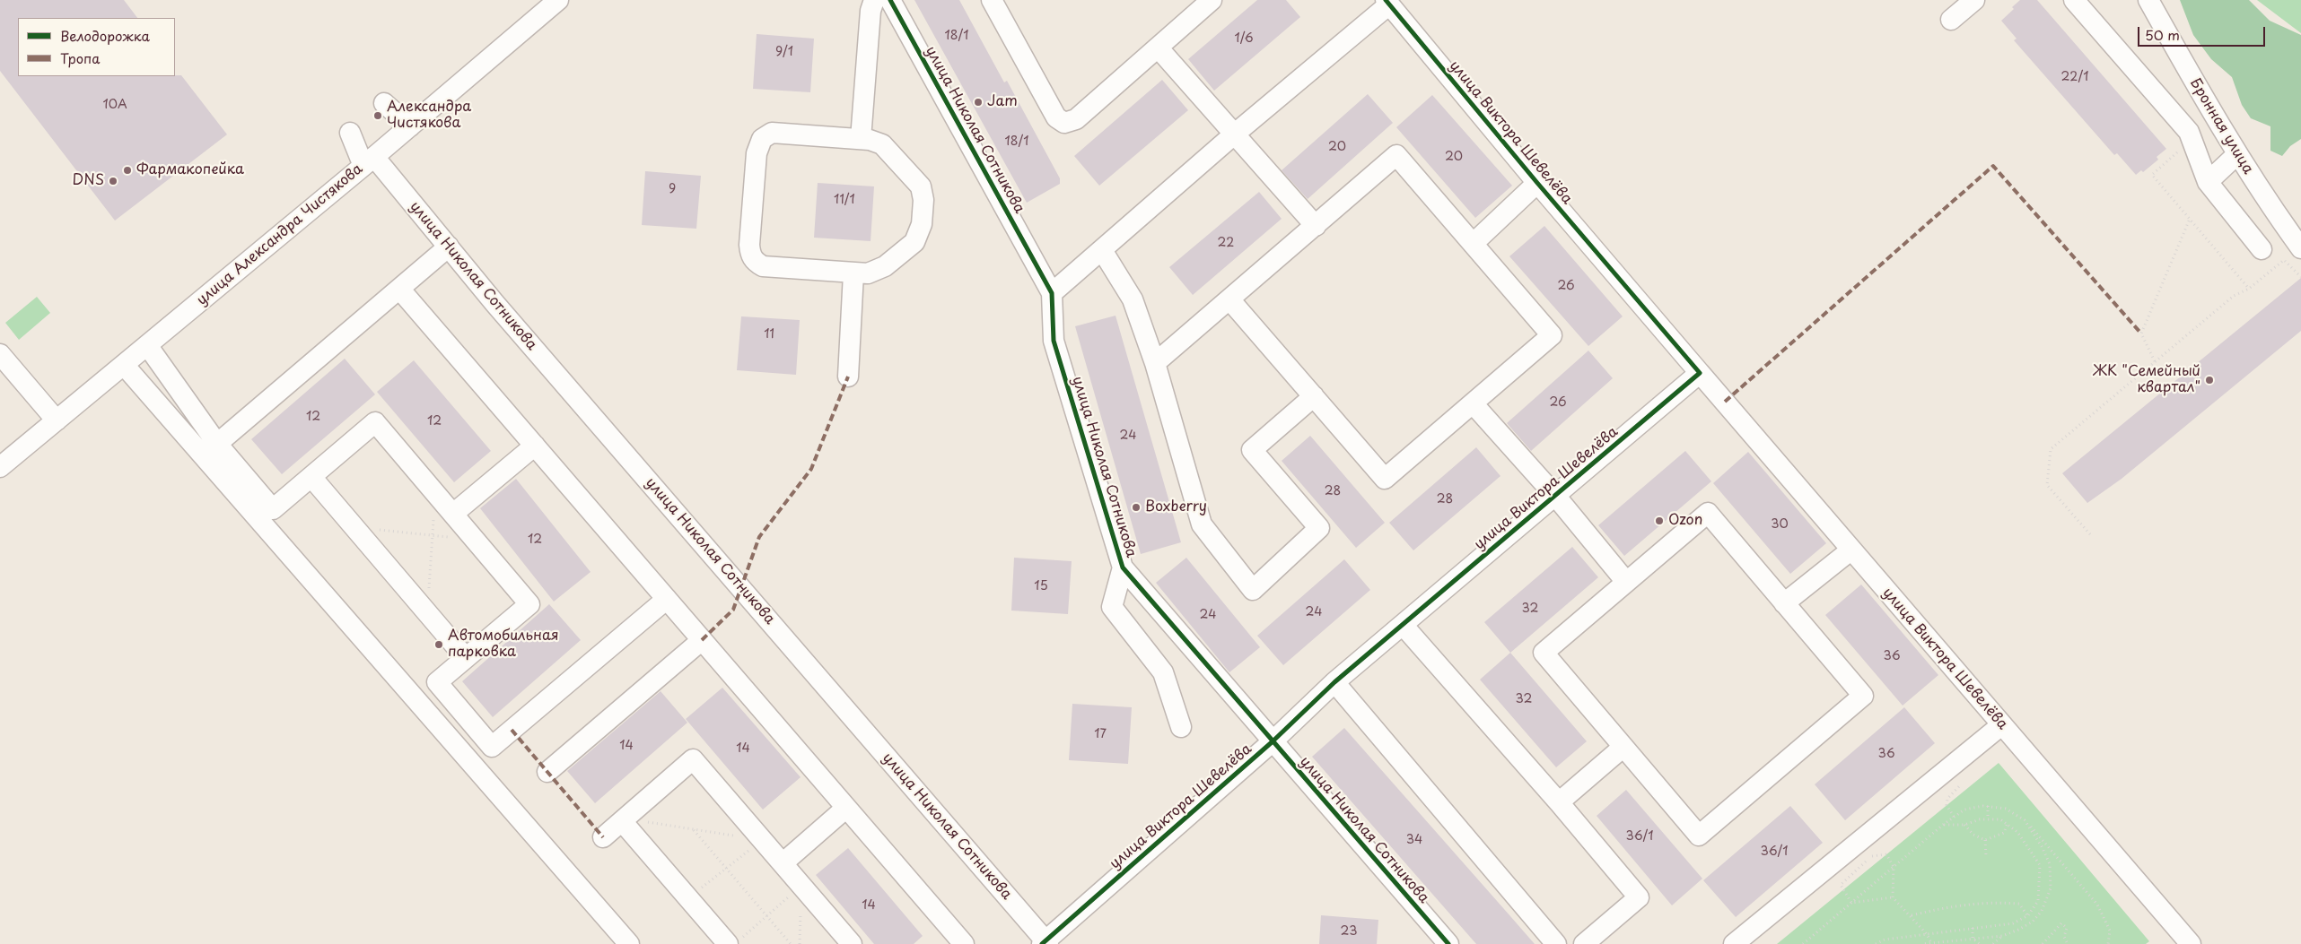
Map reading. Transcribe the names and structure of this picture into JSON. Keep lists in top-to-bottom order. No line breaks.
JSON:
{"streets":{"street":["Бронная улица","улица Николая Сотникова","улица Виктора Шевелёва","улица Александра Чистякова"]},"crossings":[["улица Николая Сотникова","улица Виктора Шевелёва"],["улица Николая Сотникова","улица Александра Чистякова"]],"places":["Jam","Александра Чистякова","Фармакопейка","DNS","ЖК \"Семейный квартал\"","Boxberry","Ozon","Автомобильная парковка"],"house_numbers":["18/1","1/6","9/1","22/1","10А","18/1","20","20","9","11/1","22","26","11","26","12","12","24","28","28","30","12","15","32","24","24","36","32","17","14","14","36","36/1","34","36/1","14","23"],"legend":["Велодорожка","Тропа"],"scale_bar":"50 m"}
